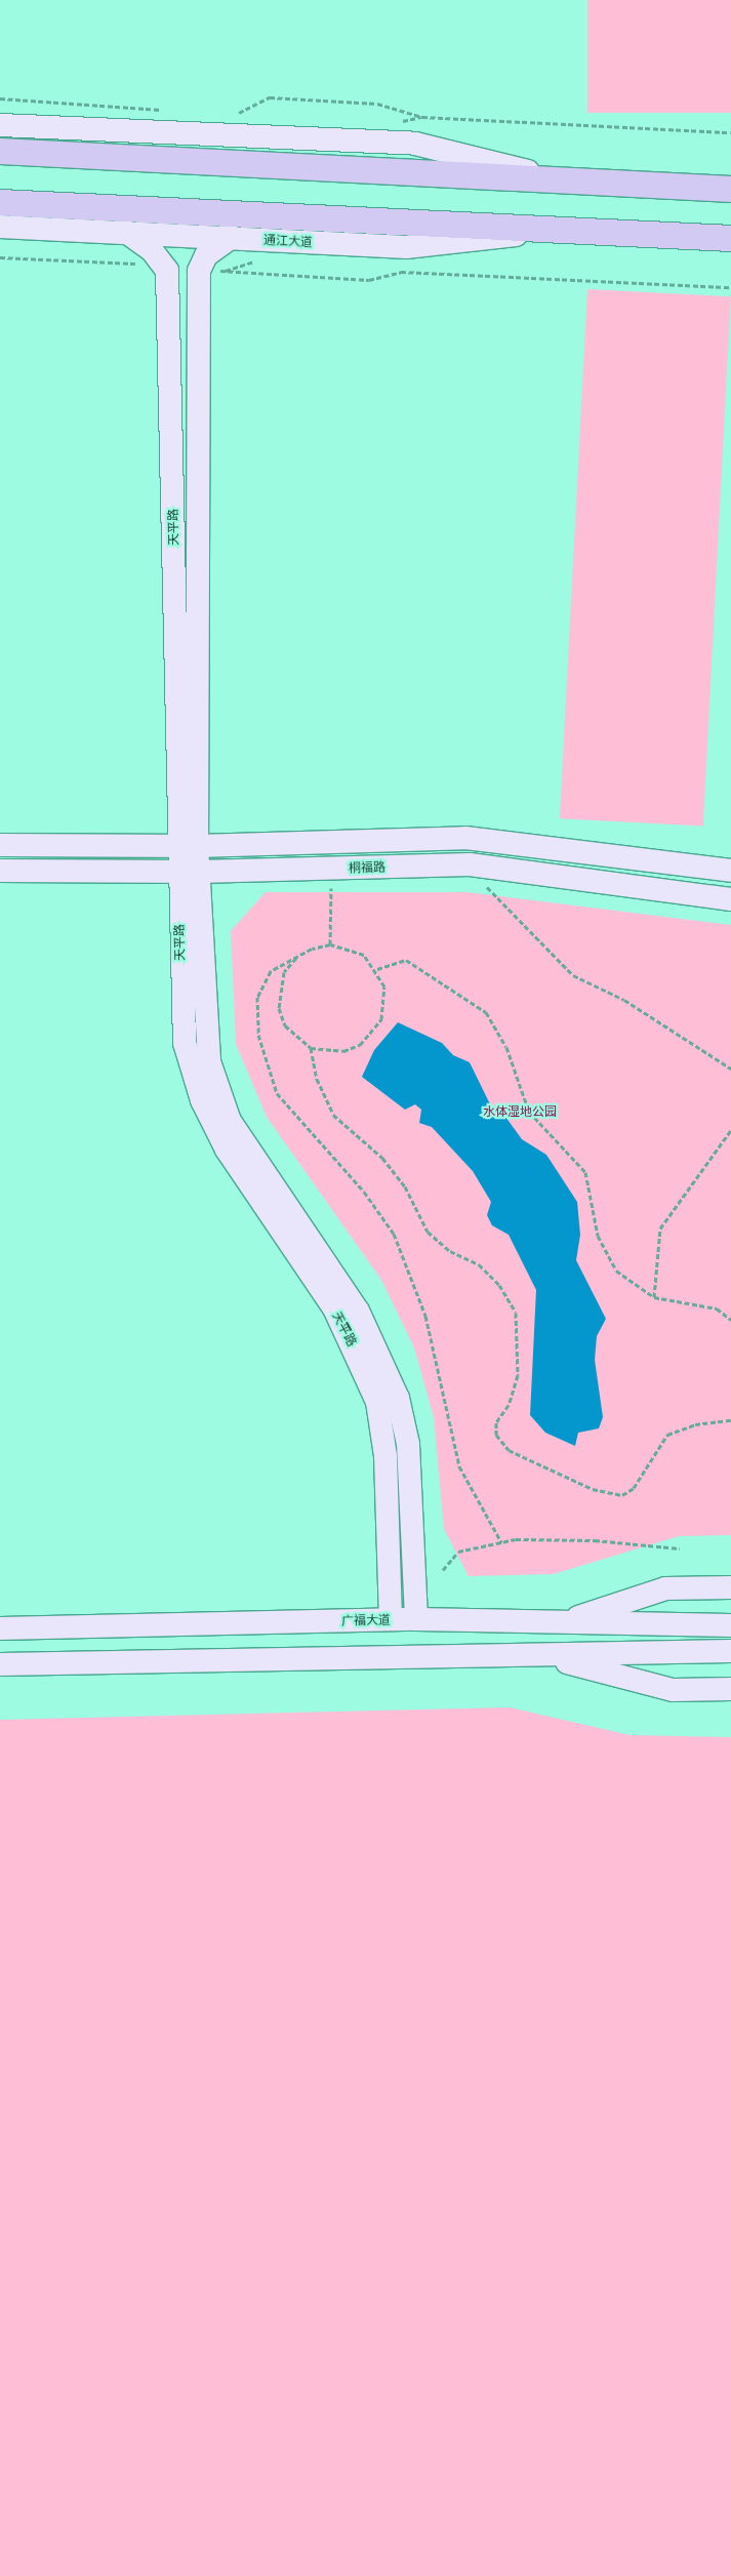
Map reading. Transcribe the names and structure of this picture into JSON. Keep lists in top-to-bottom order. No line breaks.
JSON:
{"streets":{"main road":["通江大道"],"street":["天平路","桐福路","广福大道"]},"crossings":[["天平路","桐福路"],["天平路","广福大道"]],"parks":["水体湿地公园"]}
